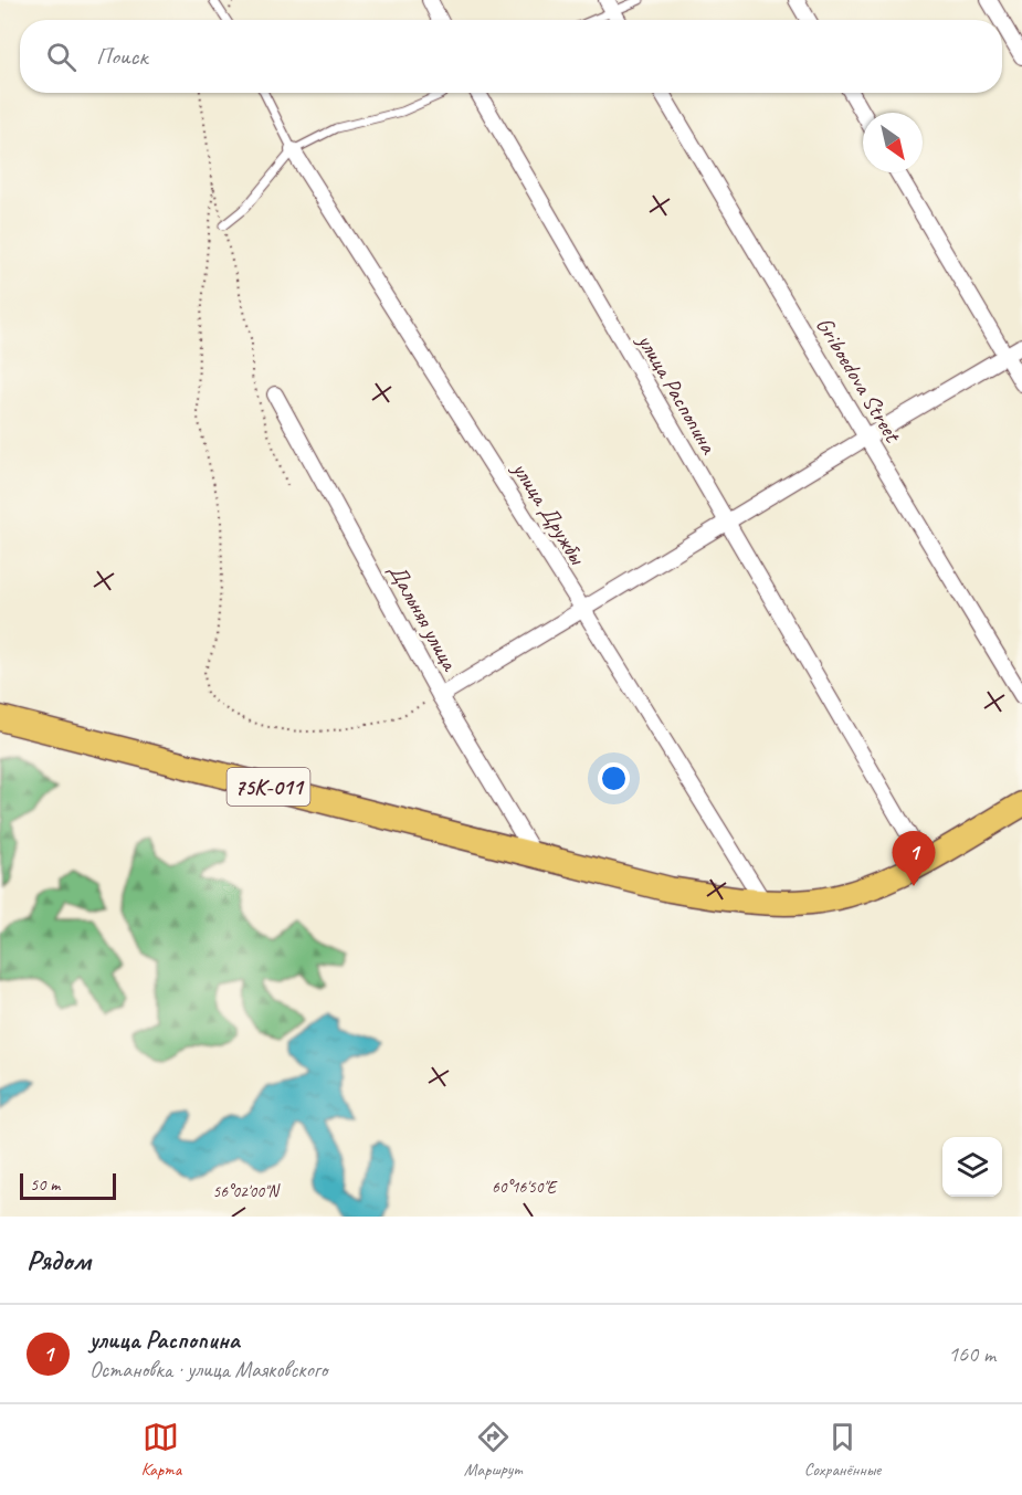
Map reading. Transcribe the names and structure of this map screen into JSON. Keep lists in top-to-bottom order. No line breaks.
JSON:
{"streets":{"main road":["75К-011"],"street":["Griboedova Street","улица Распопина","улица Дружбы","Дальняя улица"]},"crossings":[["Дальняя улица","75К-011"]],"scale_bar":"50 m","north":"bottom right","page":{"search":"Поиск","pins":"1","scale":"50 m","heading":"Рядом","list":[{"mark":"1","name":"улица Распопина","note":"Остановка · улица Маяковского","value":"160 m"}],"nav":["Карта","Маршрут","Сохранённые"]},"coordinates":["60°16'50\"E","56°02'00\"N"]}
